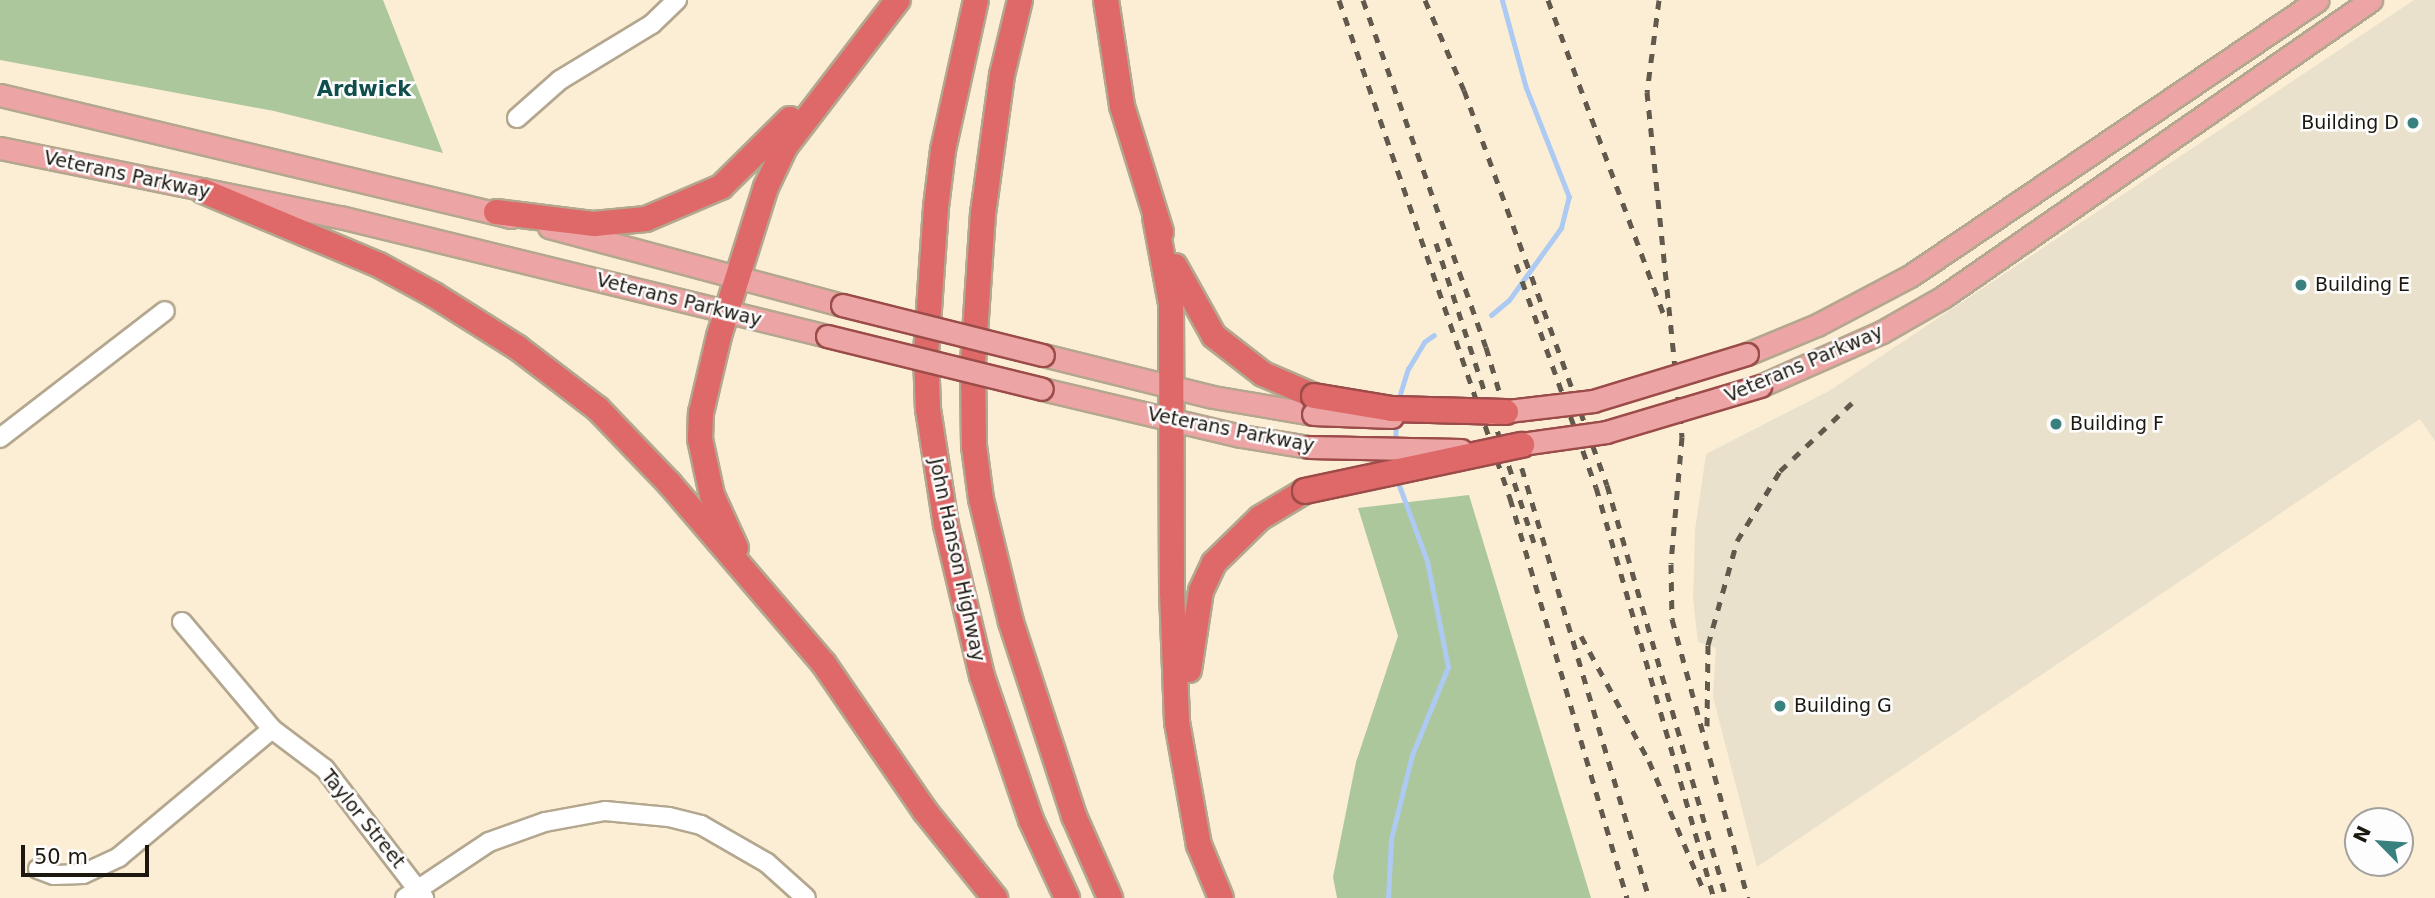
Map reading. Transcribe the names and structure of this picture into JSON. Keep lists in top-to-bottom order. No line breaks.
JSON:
{"streets":{"highway":["John Hanson Highway"],"main road":["Veterans Parkway"],"street":["Taylor Street"]},"districts":["Ardwick"],"places":["Building D","Building E","Building F","Building G"],"scale_bar":"50 m","north":"top left"}
